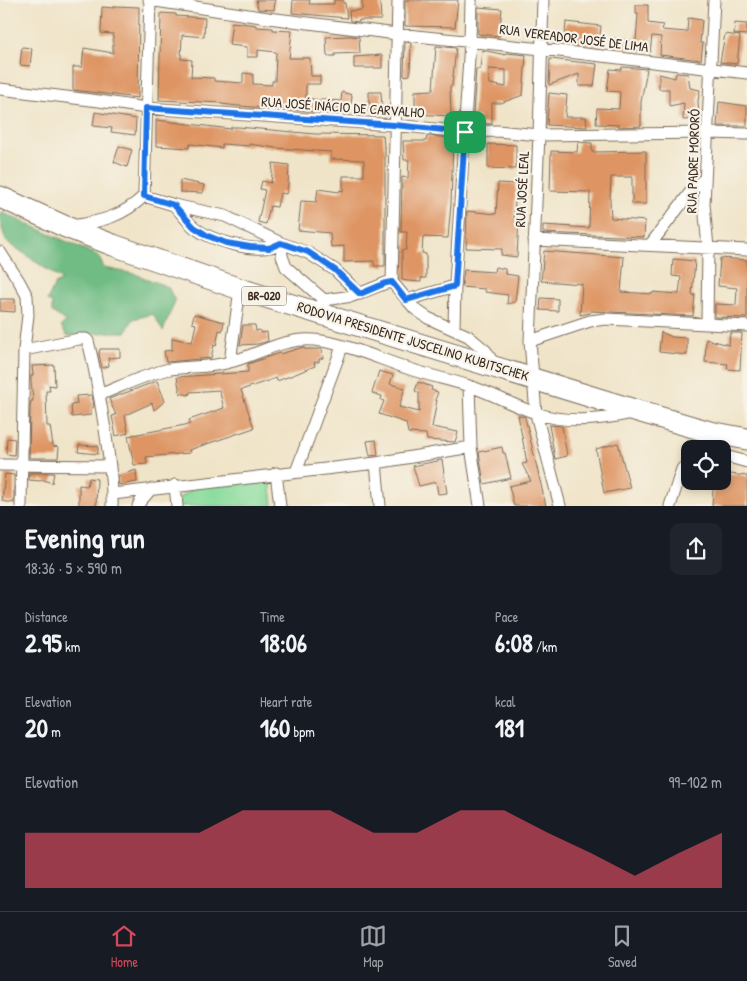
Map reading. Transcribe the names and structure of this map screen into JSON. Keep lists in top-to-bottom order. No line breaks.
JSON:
{"streets":{"highway":["BR-020","RODOVIA PRESIDENTE JUSCELINO KUBITSCHEK"],"street":["RUA VEREADOR JOSÉ DE LIMA","RUA JOSÉ INÁCIO DE CARVALHO","RUA PADRE MORORÓ","RUA JOSÉ LEAL"]},"crossings":[["RUA VEREADOR JOSÉ DE LIMA","RUA PADRE MORORÓ"],["RUA VEREADOR JOSÉ DE LIMA","RUA JOSÉ LEAL"],["RUA JOSÉ INÁCIO DE CARVALHO","RUA PADRE MORORÓ"],["RUA JOSÉ INÁCIO DE CARVALHO","RUA JOSÉ LEAL"],["RUA JOSÉ LEAL","RODOVIA PRESIDENTE JUSCELINO KUBITSCHEK"]],"page":{"heading":["Evening run","18:36 · 5 × 590 m"],"stats":[["Distance","2.95 km"],["Time","18:06"],["Pace","6:08 /km"],["Elevation","20 m"],["Heart rate","160 bpm"],["kcal","181"]],"chart":["Elevation","99–102 m"],"tabs":["Home","Map","Saved"]}}
